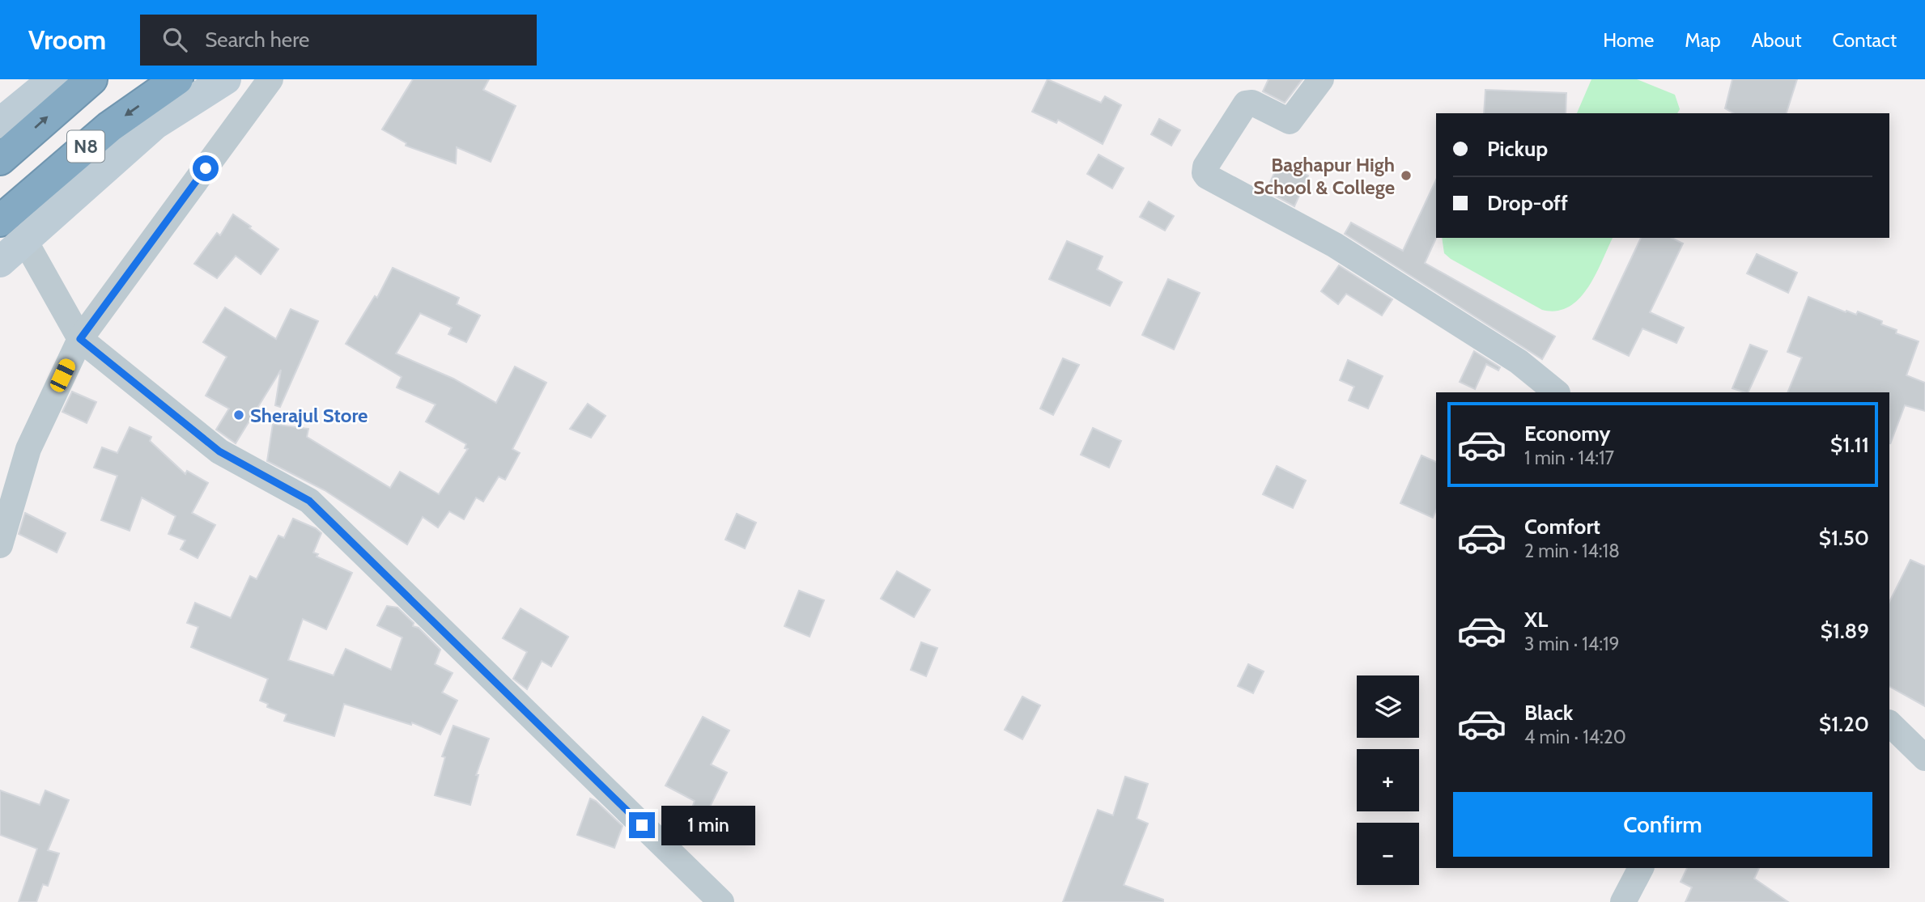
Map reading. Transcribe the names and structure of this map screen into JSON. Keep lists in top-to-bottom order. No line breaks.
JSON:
{"streets":{"highway":["N8"]},"places":["Baghapur High School & College","Sherajul Store"],"page":{"header":"Vroom","search":"Search here","nav":["Home","Map","About","Contact"],"banner":["Pickup","Drop-off"],"list":[{"name":"Economy","note":"1 min · 14:17","value":"$1.11"},{"name":"Comfort","note":"2 min · 14:18","value":"$1.50"},{"name":"XL","note":"3 min · 14:19","value":"$1.89"},{"name":"Black","note":"4 min · 14:20","value":"$1.20"}],"map_buttons":["+","−"],"buttons":"Confirm","bubble":"1 min"}}
